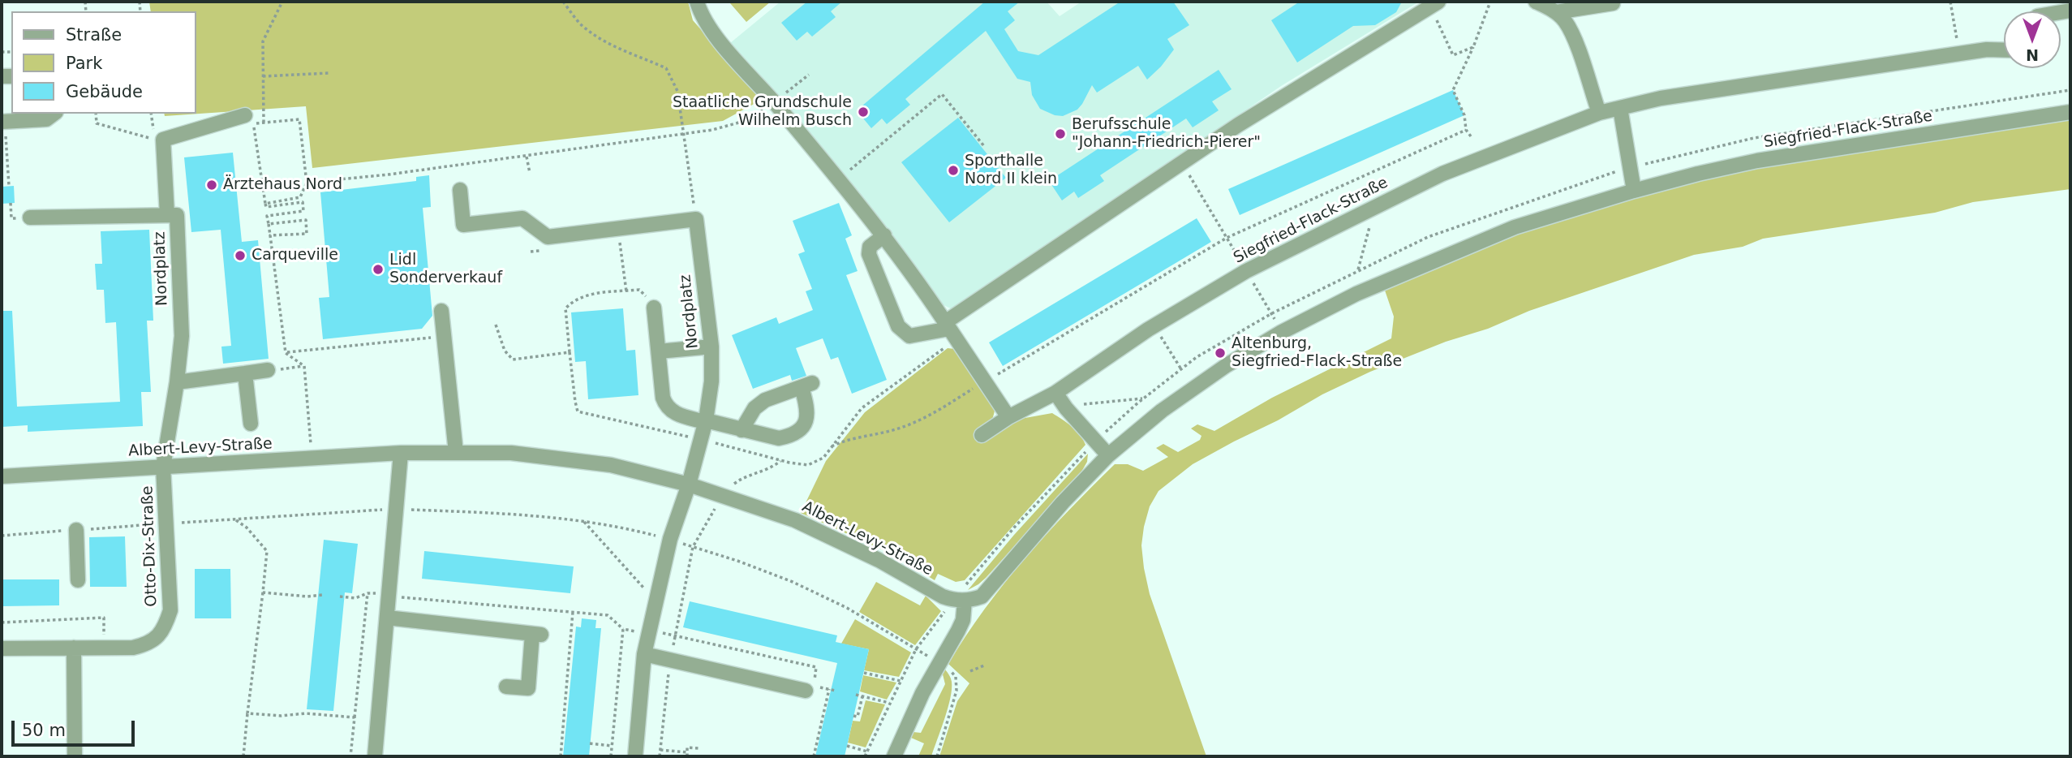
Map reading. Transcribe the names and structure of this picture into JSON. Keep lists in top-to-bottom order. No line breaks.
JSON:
{"streets":{"street":["Siegfried-Flack-Straße","Nordplatz","Albert-Levy-Straße","Otto-Dix-Straße"]},"crossings":[["Siegfried-Flack-Straße","Albert-Levy-Straße"],["Nordplatz","Albert-Levy-Straße"],["Nordplatz","Otto-Dix-Straße"],["Albert-Levy-Straße","Otto-Dix-Straße"]],"places":["Staatliche Grundschule Wilhelm Busch","Berufsschule \"Johann-Friedrich-Pierer\"","Sporthalle Nord II klein","Ärztehaus Nord","Carqueville","Lidl Sonderverkauf","Altenburg, Siegfried-Flack-Straße"],"legend":["Straße","Park","Gebäude"],"scale_bar":"50 m","north":"bottom"}
